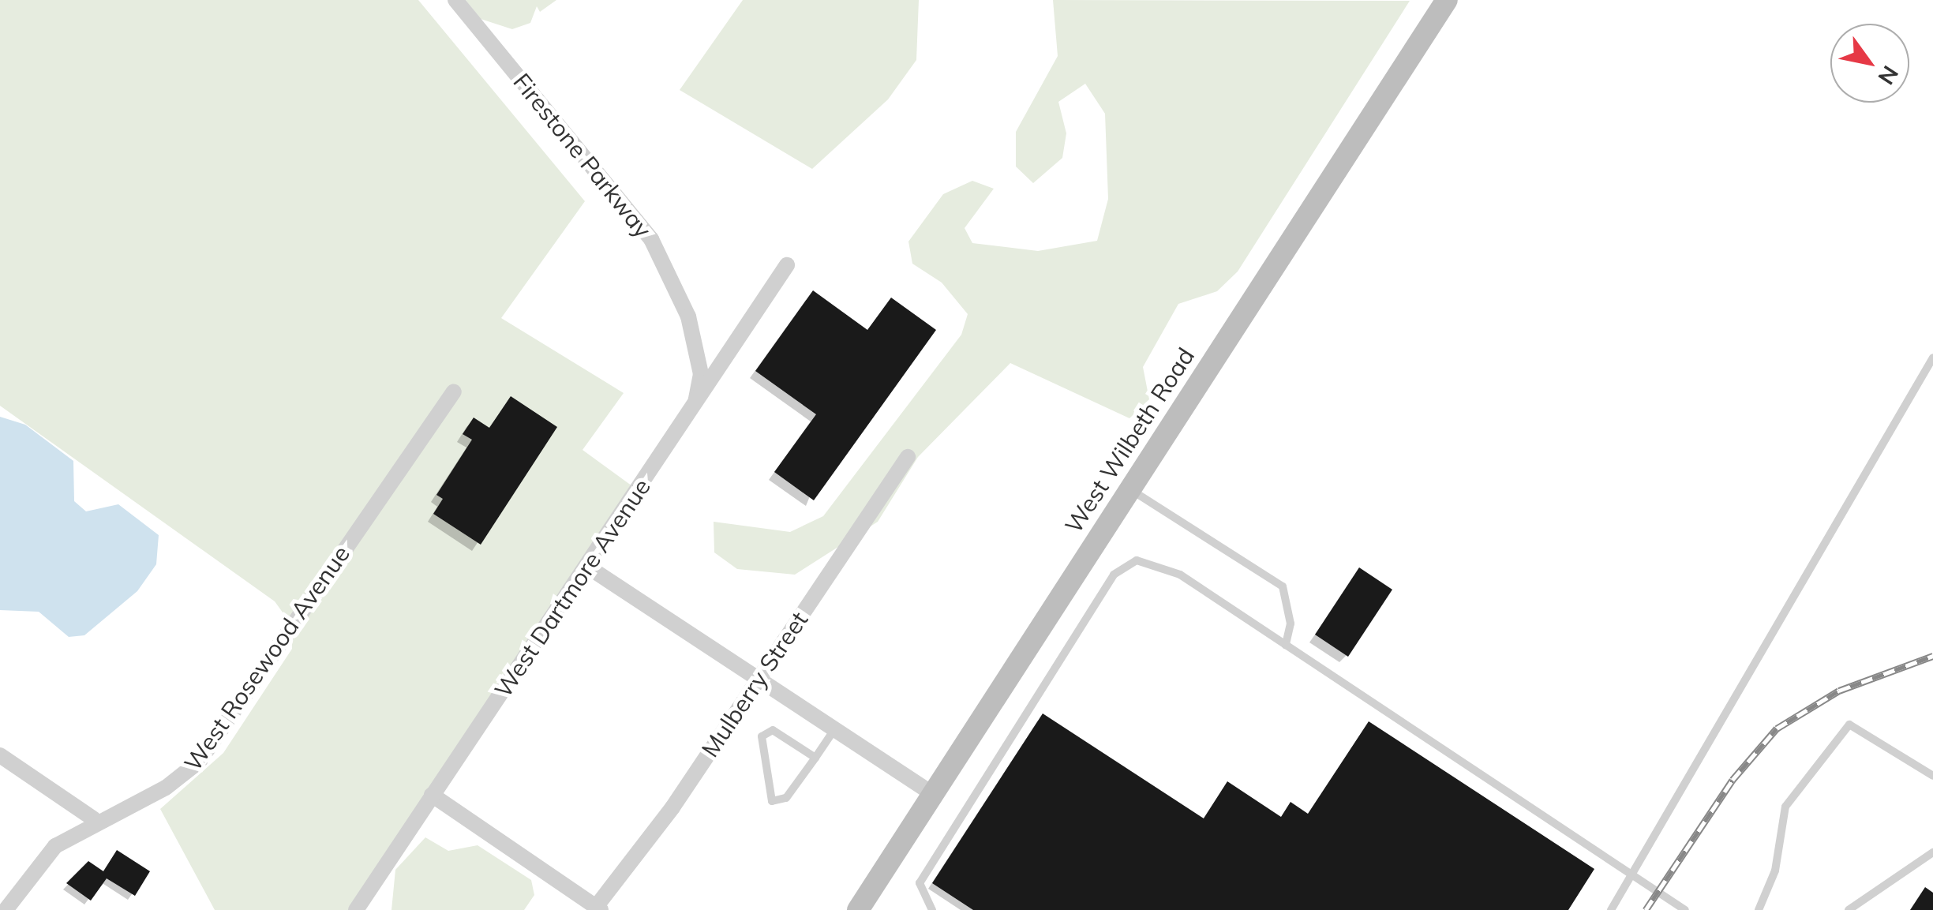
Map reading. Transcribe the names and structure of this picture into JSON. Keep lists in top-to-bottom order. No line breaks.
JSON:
{"streets":{"main road":["West Wilbeth Road"],"street":["Firestone Parkway","West Dartmore Avenue","West Rosewood Avenue","Mulberry Street"]},"crossings":[["Firestone Parkway","West Dartmore Avenue"]],"north":"bottom right"}
